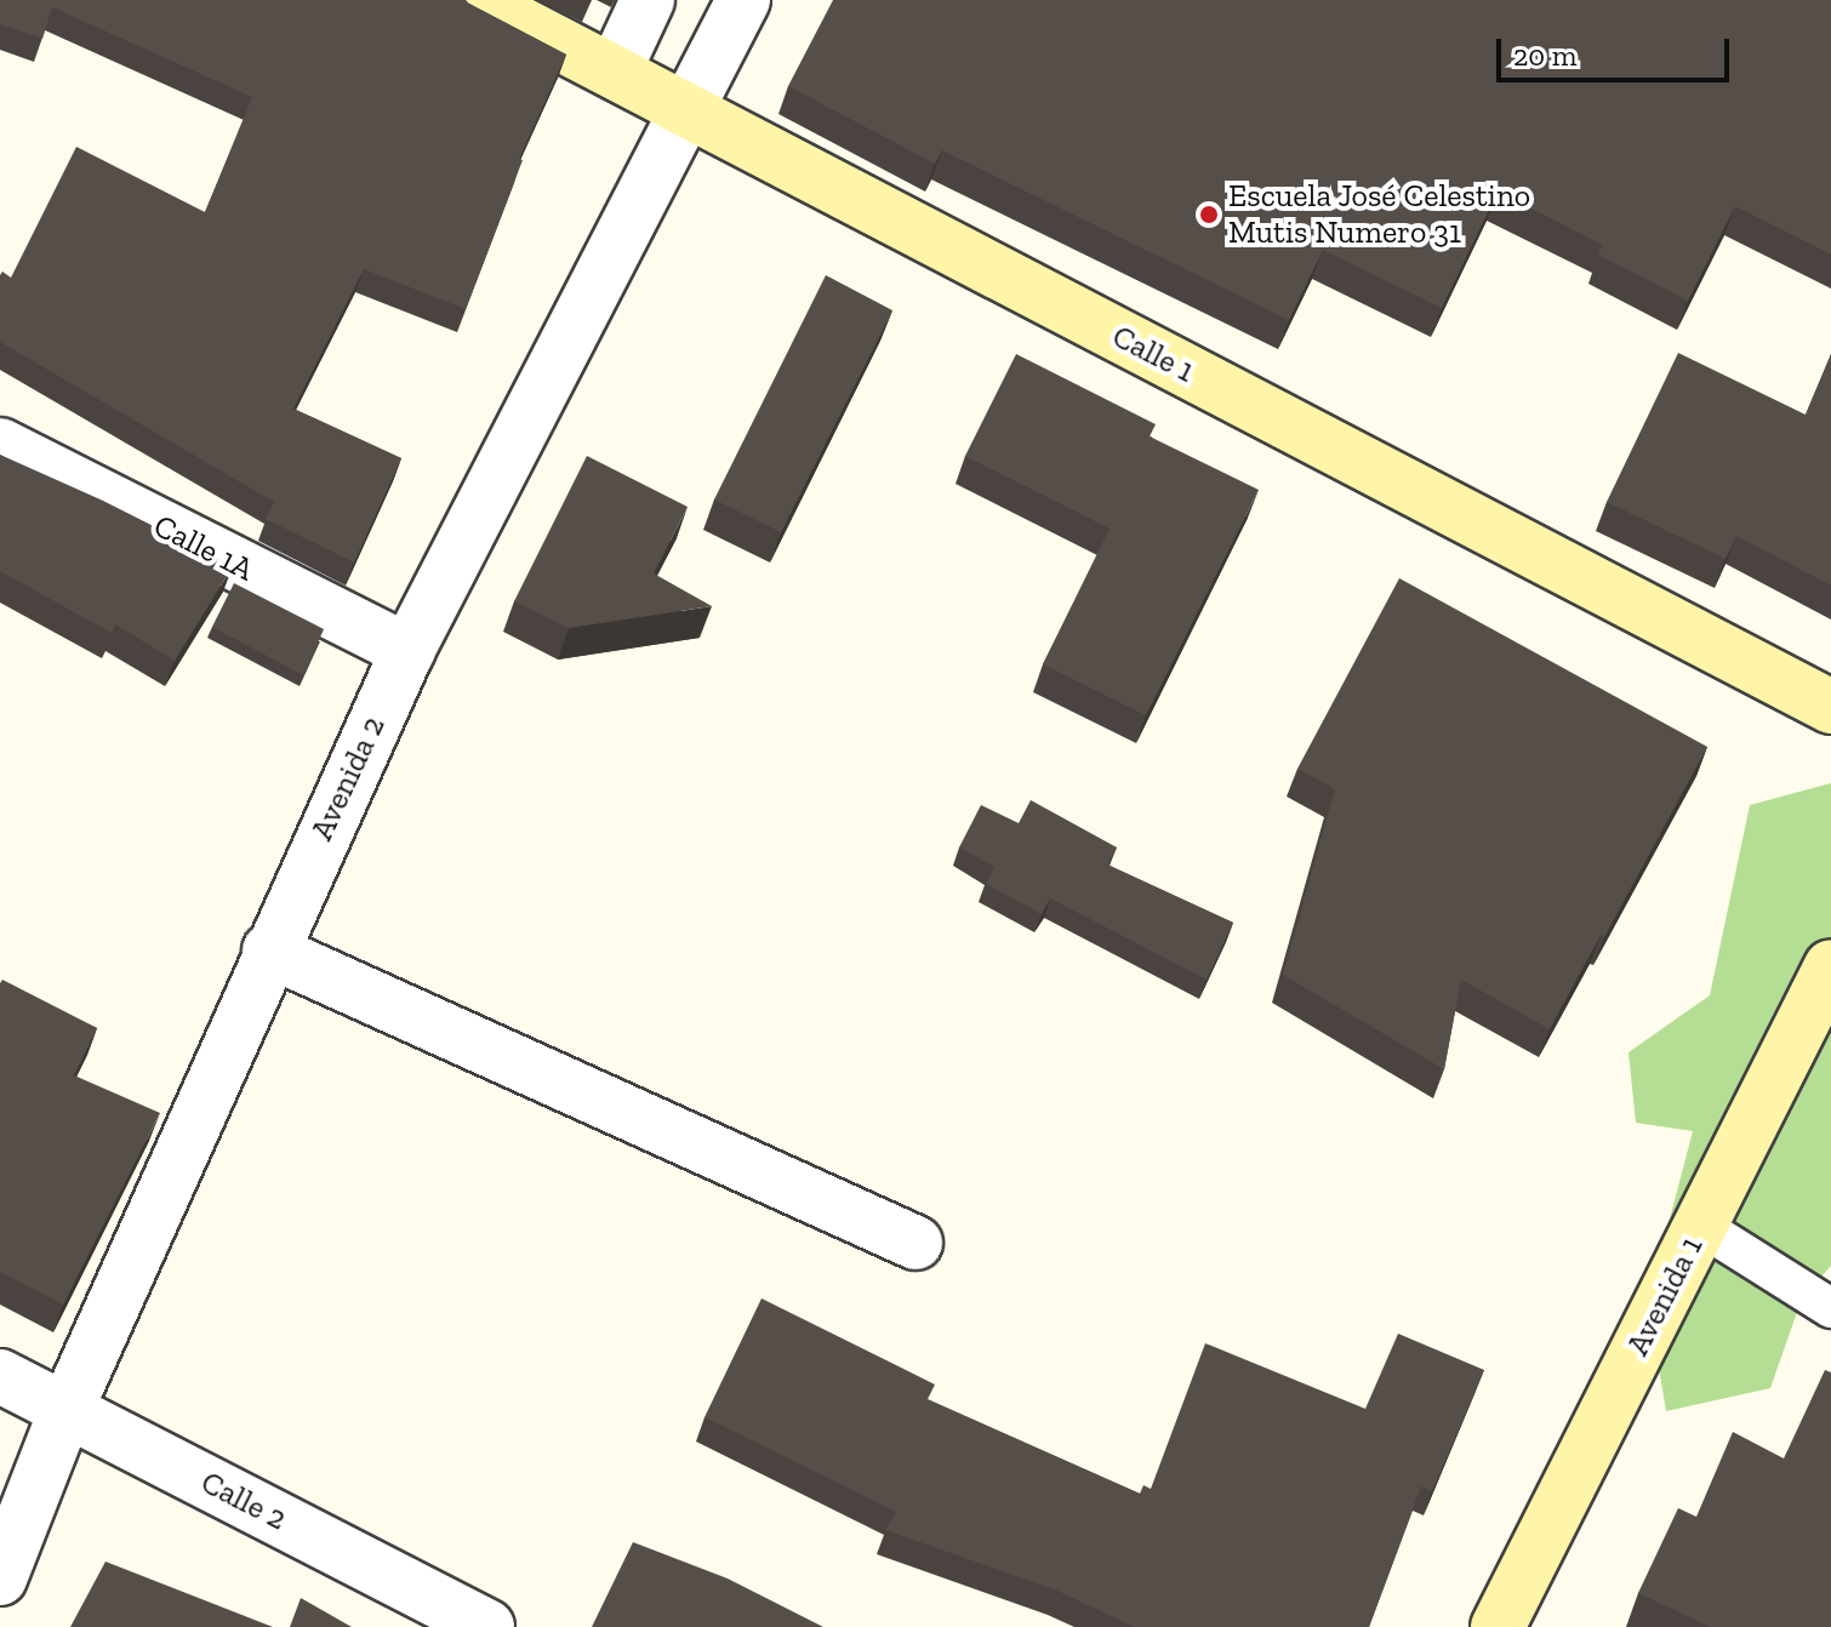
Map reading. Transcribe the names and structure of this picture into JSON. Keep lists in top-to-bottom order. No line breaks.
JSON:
{"streets":{"street":["Calle 1","Calle 1A","Avenida 2","Avenida 1","Calle 2"]},"crossings":[["Calle 1","Avenida 2"],["Calle 1A","Avenida 2"],["Avenida 2","Calle 2"]],"places":["Escuela José Celestino Mutis Numero 31"],"scale_bar":"20 m"}
